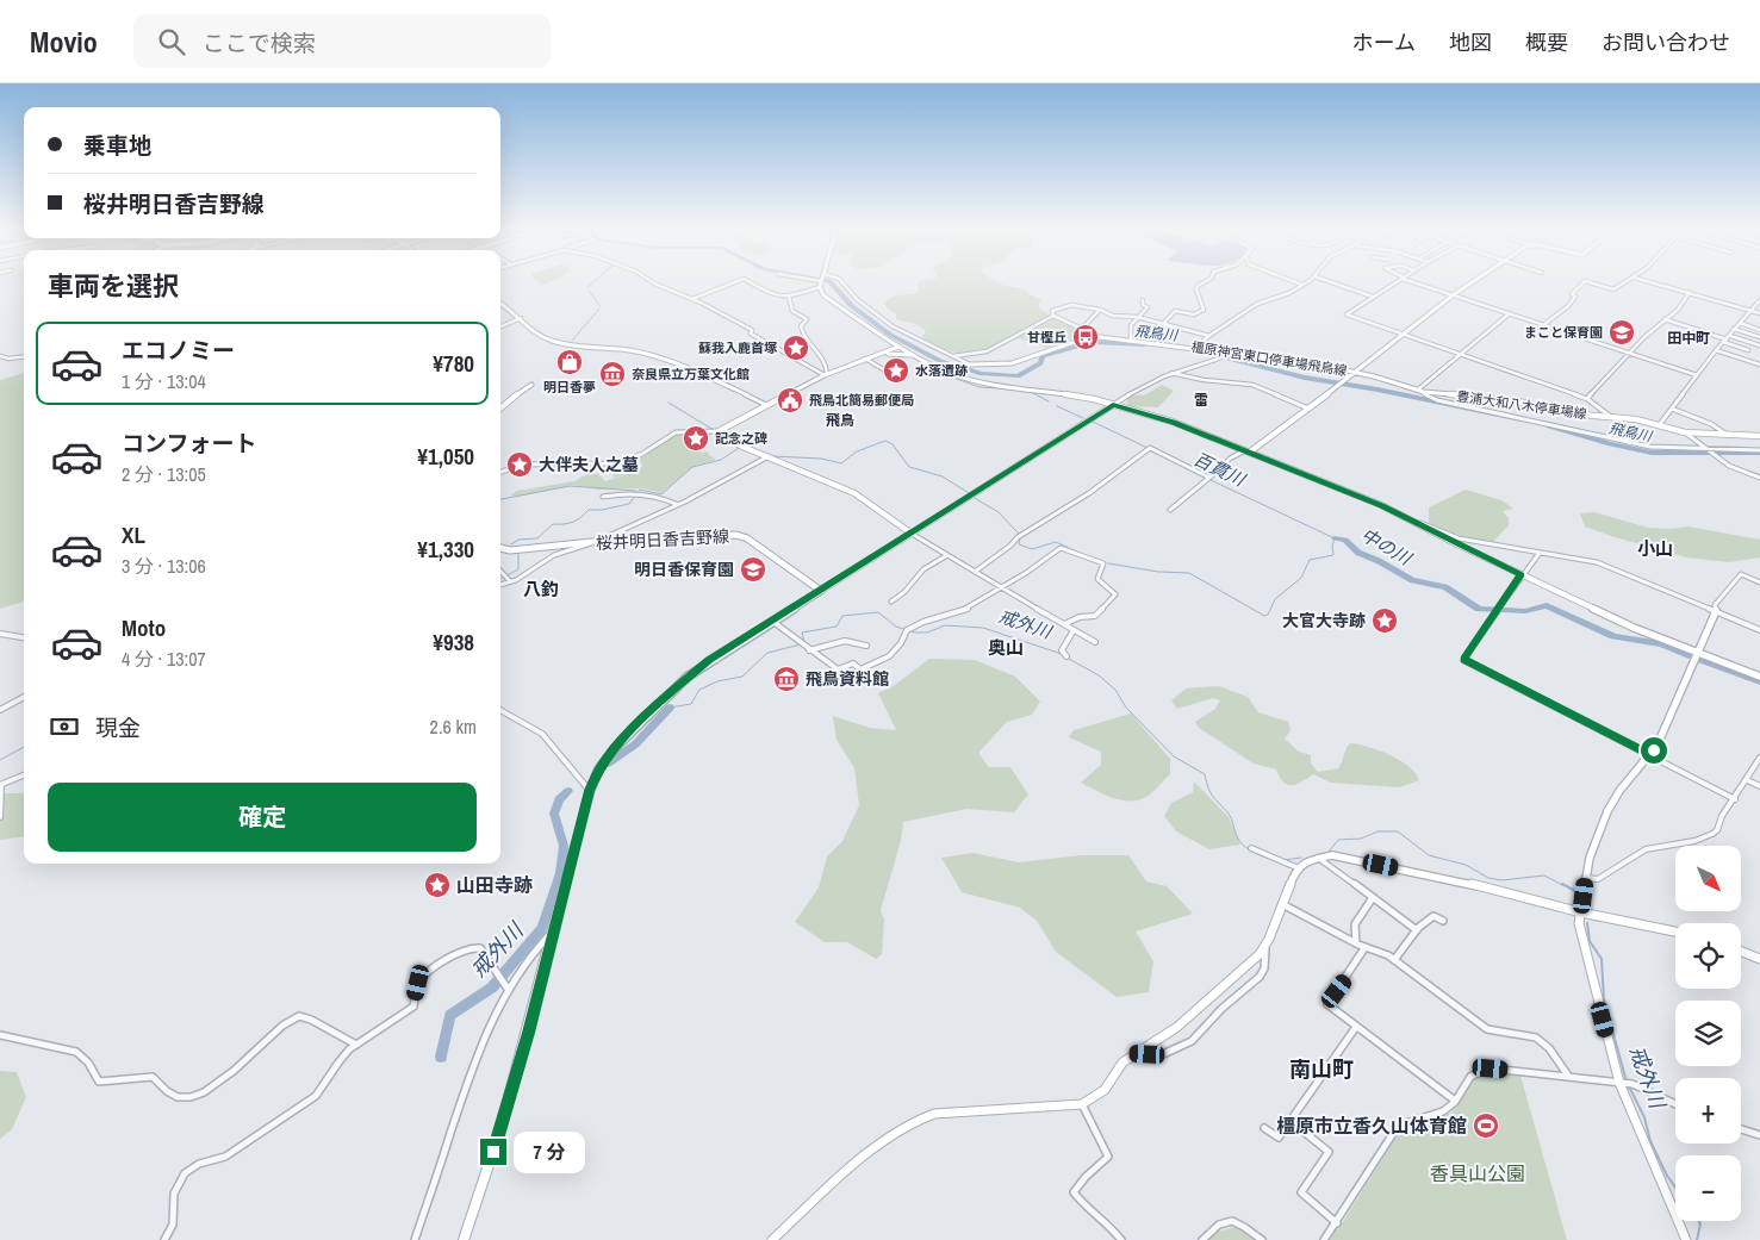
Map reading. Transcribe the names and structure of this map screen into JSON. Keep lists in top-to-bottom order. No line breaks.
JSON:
{"streets":{"main road":["橿原神宮東口停車場飛鳥線","豊浦大和八木停車場線","桜井明日香吉野線"]},"crossings":[["橿原神宮東口停車場飛鳥線","豊浦大和八木停車場線"]],"districts":["田中町","雷","飛鳥","小山","八釣","奥山","南山町"],"water":["飛鳥川","百貫川","中の川","戒外川"],"parks":["香具山公園"],"places":{"school or university":["まこと保育園","明日香保育園"],"bus stop":["甘樫丘"],"place":["蘇我入鹿首塚","水落遺跡","記念之碑","大伴夫人之墓","大官大寺跡","山田寺跡"],"shop":["明日香夢"],"museum":["奈良県立万葉文化館","飛鳥資料館"],"public building":["飛鳥北簡易郵便局"],"sports":["橿原市立香久山体育館"]},"north":"bottom right","page":{"header":"Movio","search":"ここで検索","nav":["ホーム","地図","概要","お問い合わせ"],"banner":["乗車地","桜井明日香吉野線"],"heading":"車両を選択","list":[{"name":"エコノミー","note":"1 分 · 13:04","value":"¥780"},{"name":"コンフォート","note":"2 分 · 13:05","value":"¥1,050"},{"name":"XL","note":"3 分 · 13:06","value":"¥1,330"},{"name":"Moto","note":"4 分 · 13:07","value":"¥938"}],"pay":["現金","2.6 km"],"buttons":"確定","map_buttons":["+","−"],"bubble":"7 分"}}
